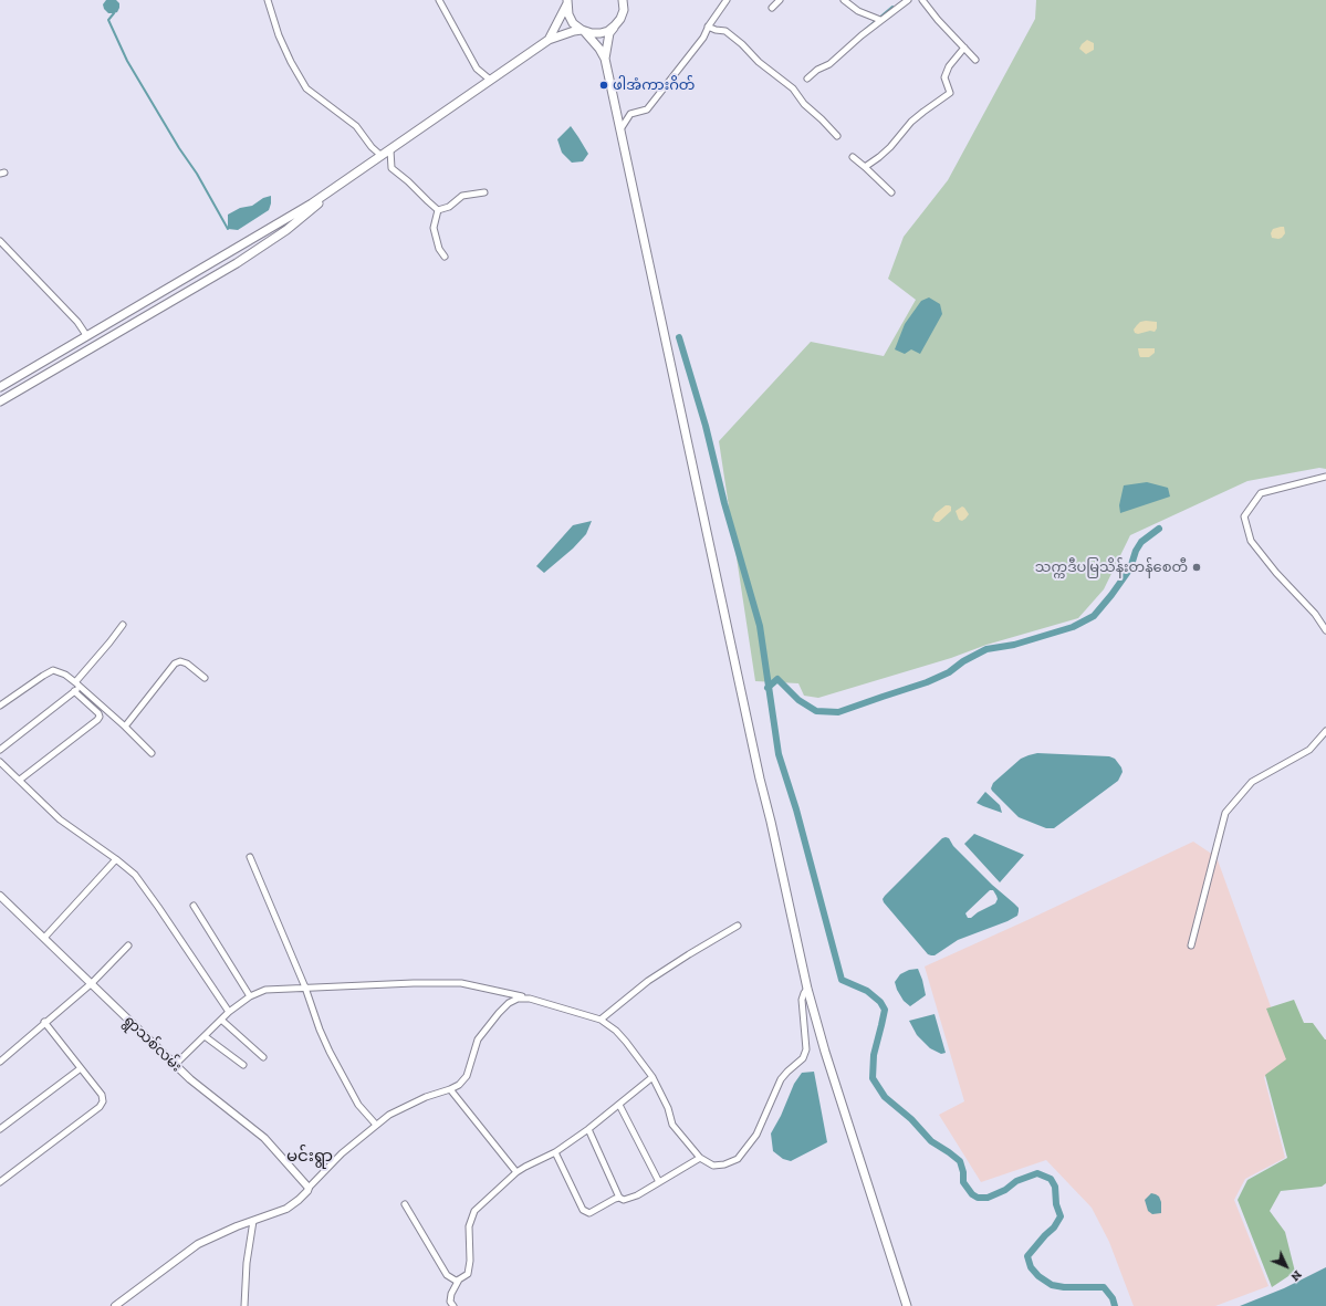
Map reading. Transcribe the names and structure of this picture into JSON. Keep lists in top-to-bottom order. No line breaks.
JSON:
{"streets":{"street":["ရွာသစ်လမ်း"]},"districts":["မင်းရွာ"],"places":["ဖါအံကားဂိတ်","သက္ကဒီပမြသိန်းတန်စေတီ"],"north":"bottom right"}
